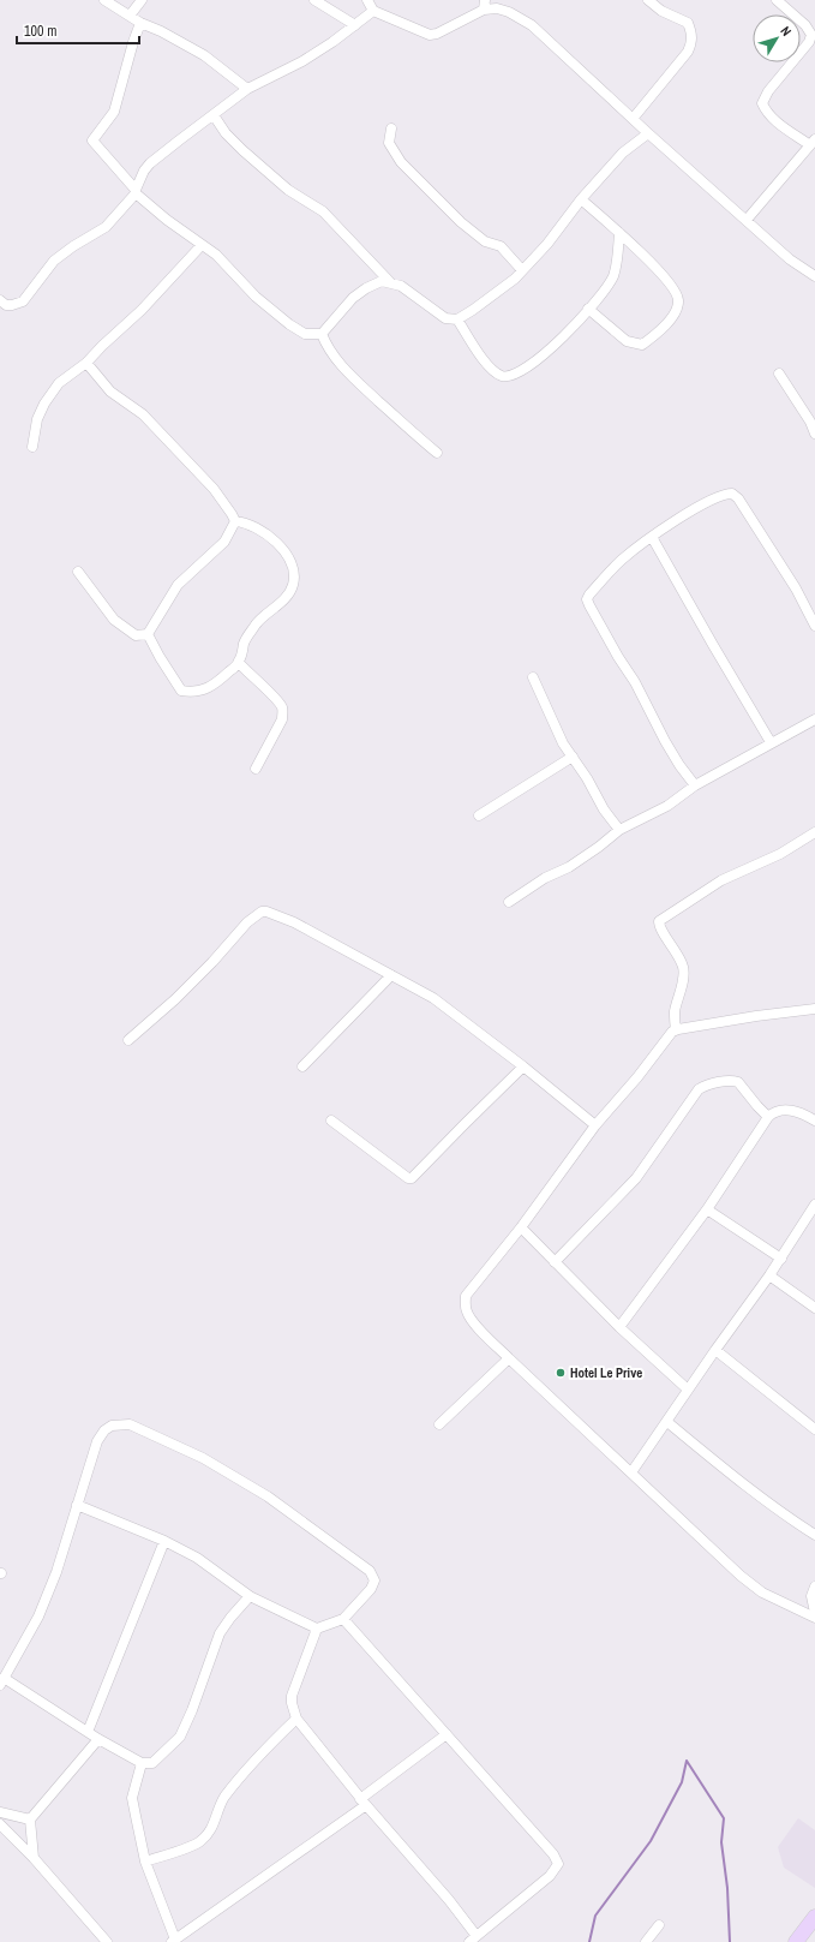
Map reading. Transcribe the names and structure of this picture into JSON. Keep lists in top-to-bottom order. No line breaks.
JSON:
{"places":["Hotel Le Prive"],"scale_bar":"100 m","north":"top right"}
